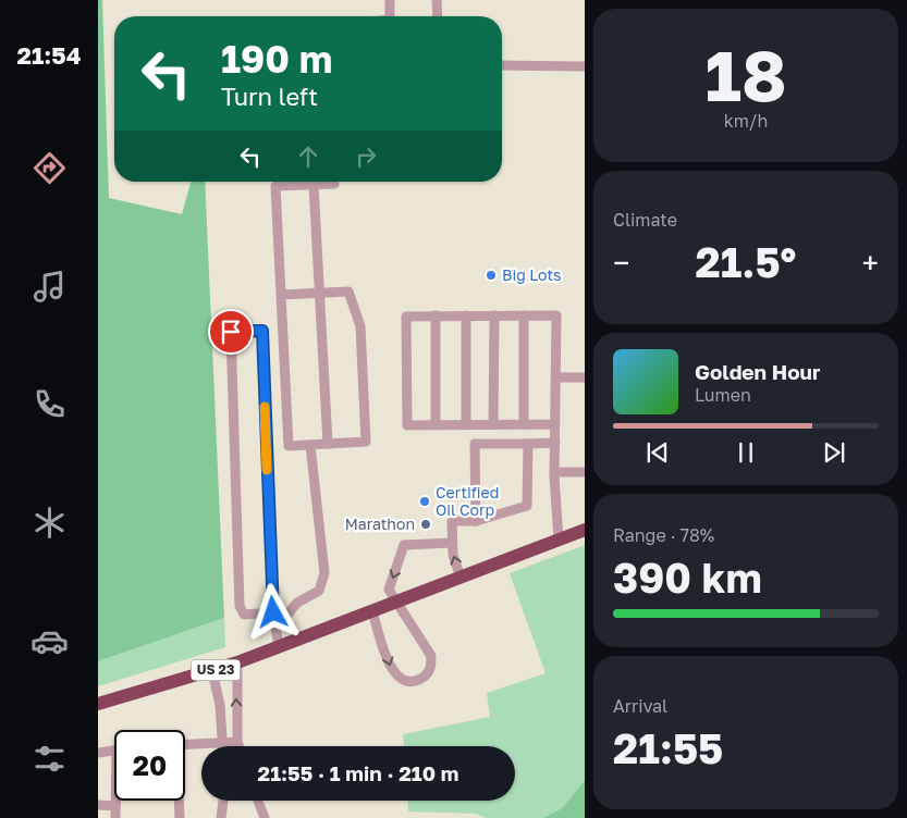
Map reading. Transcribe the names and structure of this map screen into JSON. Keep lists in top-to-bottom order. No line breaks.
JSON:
{"streets":{"highway":["US 23"]},"places":["Big Lots","Certified Oil Corp","Marathon"],"page":{"tabs":"21:54","tile":[["18","km/h"],"Climate",["Range · 78%","390 km"],["Arrival","21:55"]],"turn":["190 m","Turn left"],"heat":["−","21.5°","+"],"song":["Golden Hour","Lumen"],"limit":"20","trip":"21:55 · 1 min · 210 m"}}
